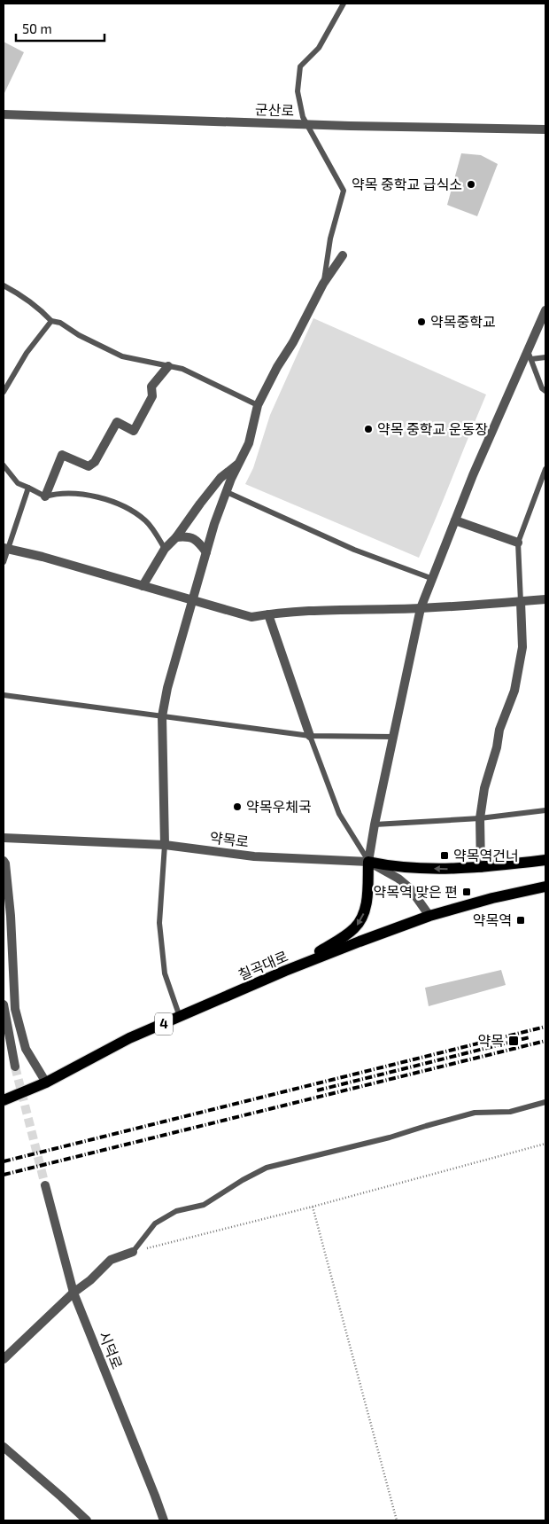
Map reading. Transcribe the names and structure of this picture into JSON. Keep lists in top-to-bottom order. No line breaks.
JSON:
{"streets":{"main road":["칠곡대로","4"],"street":["군산로","약목로","시덕로"]},"crossings":[["약목로","칠곡대로"]],"places":{"other":["약목 중학교 급식소","약목중학교","약목 중학교 운동장","약목우체국"],"transit":["약목역건너","약목역 맞은 편","약목역","약목"]},"scale_bar":"50 m"}
